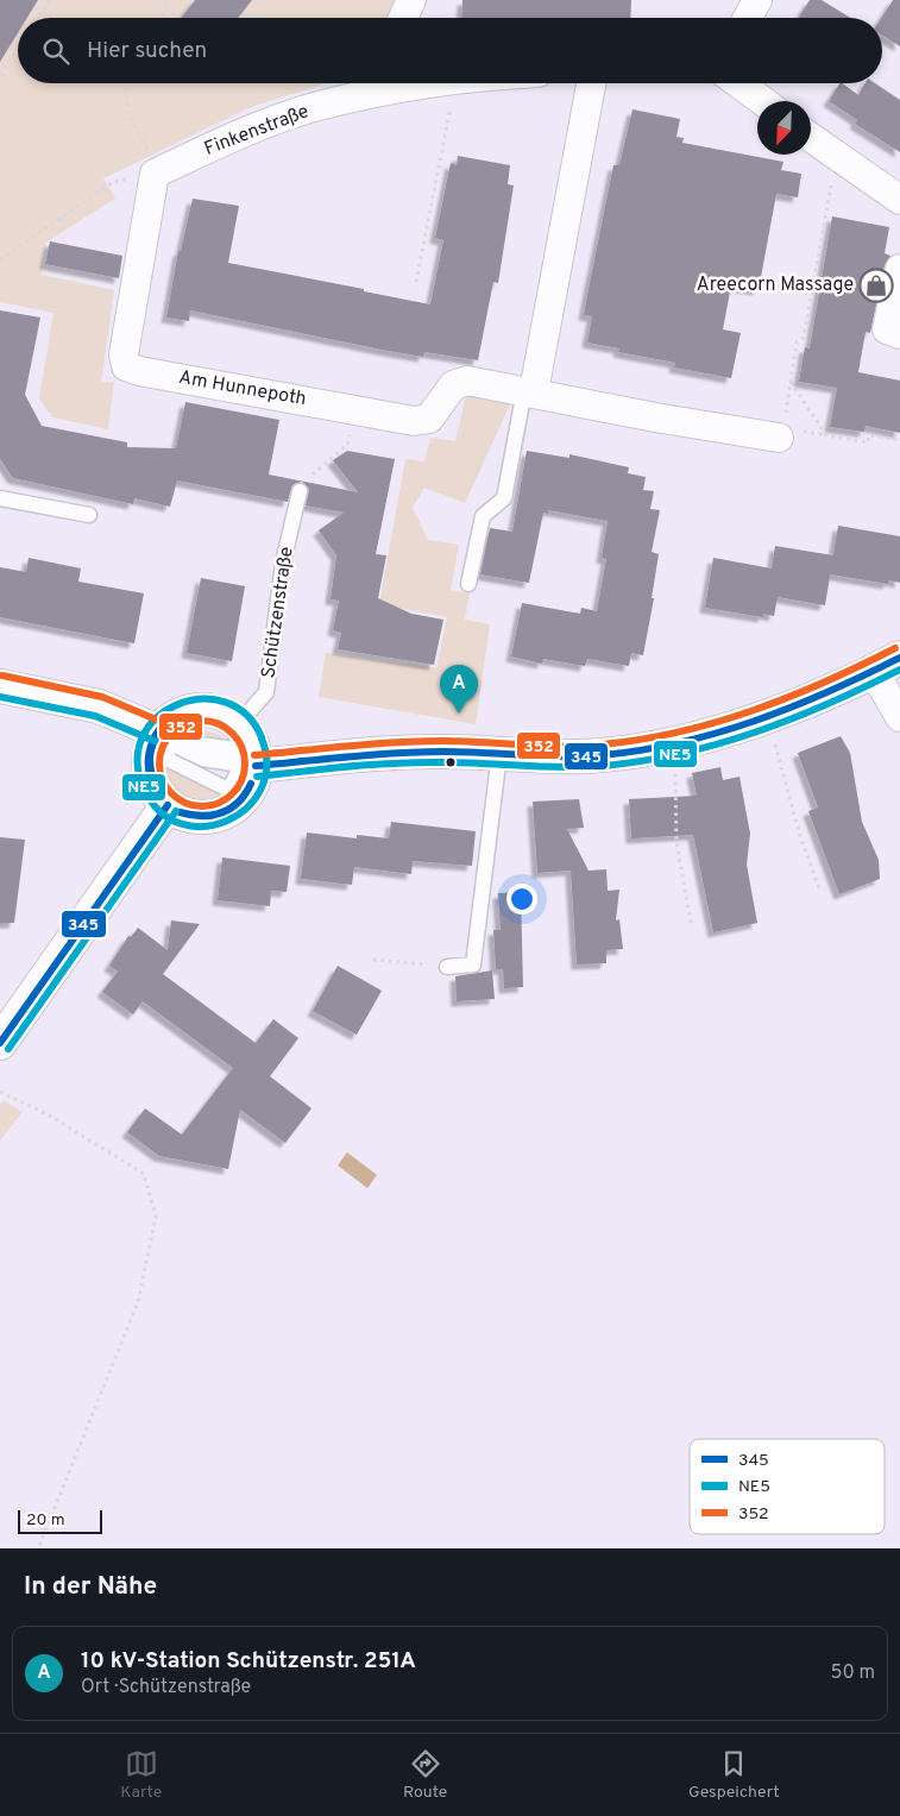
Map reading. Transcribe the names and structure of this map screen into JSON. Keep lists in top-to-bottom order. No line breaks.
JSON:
{"streets":{"street":["Finkenstraße","Am Hunnepoth"],"lane":["Schützenstraße"]},"crossings":[["Finkenstraße","Am Hunnepoth"]],"places":{"shop":["Areecorn Massage"]},"lines":["transit line 352","transit line 345","transit line NE5"],"legend":["345","NE5","352"],"scale_bar":"20 m","north":"bottom left","page":{"search":"Hier suchen","pins":"A","scale":"20 m","heading":"In der Nähe","list":[{"mark":"A","name":"10 kV-Station Schützenstr. 251A","note":"Ort · Schützenstraße","value":"50 m"}],"nav":["Karte","Route","Gespeichert"]}}
